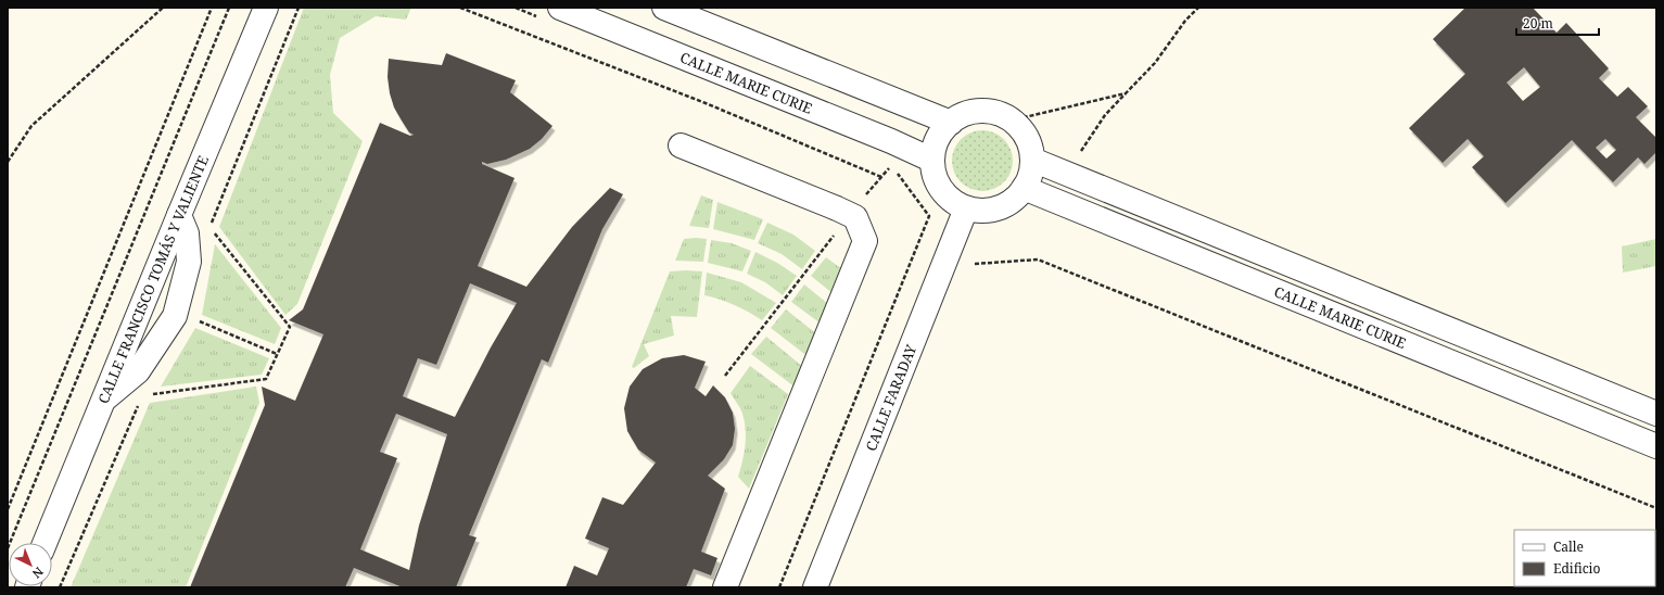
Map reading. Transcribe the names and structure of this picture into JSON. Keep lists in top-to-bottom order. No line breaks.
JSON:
{"streets":{"street":["CALLE MARIE CURIE","CALLE FRANCISCO TOMÁS Y VALIENTE","CALLE FARADAY"]},"crossings":[["CALLE MARIE CURIE","CALLE FARADAY"]],"legend":["Calle","Edificio"],"scale_bar":"20 m","north":"bottom right"}
